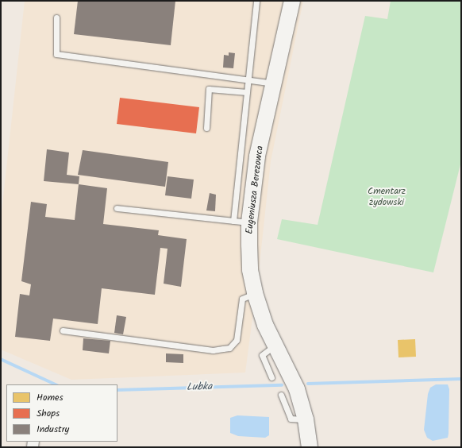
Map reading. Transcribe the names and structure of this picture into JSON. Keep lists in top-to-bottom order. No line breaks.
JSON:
{"streets":{"street":["Eugeniusza Berezowca"]},"water":["Lubka"],"parks":["Cmentarz żydowski"],"legend":["Homes","Shops","Industry"]}
